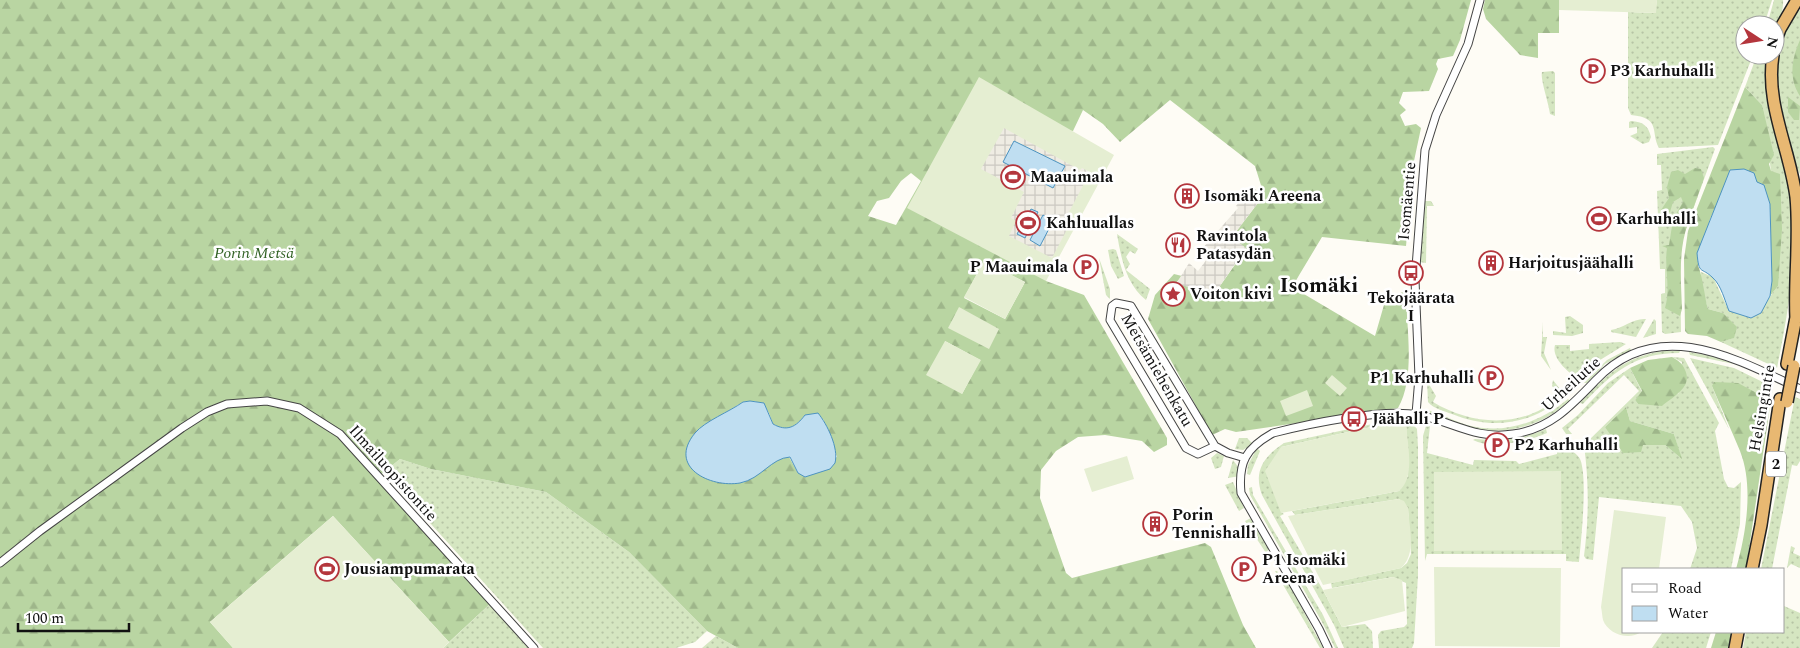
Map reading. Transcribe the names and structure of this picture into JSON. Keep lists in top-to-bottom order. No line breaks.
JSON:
{"streets":{"highway":["Helsingintie","2"],"street":["Isomäentie","Metsämiehenkatu","Urheilutie","Ilmailuopistontie"]},"crossings":[["Isomäentie","Urheilutie"]],"districts":["Isomäki"],"parks":["Porin Metsä"],"places":{"parking":["P3 Karhuhalli","P Maauimala","P1 Karhuhalli","P2 Karhuhalli","P1 Isomäki Areena"],"sports":["Maauimala","Karhuhalli","Kahluuallas","Jousiampumarata"],"building":["Isomäki Areena","Harjoitusjäähalli","Porin Tennishalli"],"restaurant":["Ravintola Patasydän"],"bus stop":["Tekojäärata I","Jäähalli P"],"place":["Voiton kivi"]},"legend":["Road","Water"],"scale_bar":"100 m","north":"right"}
